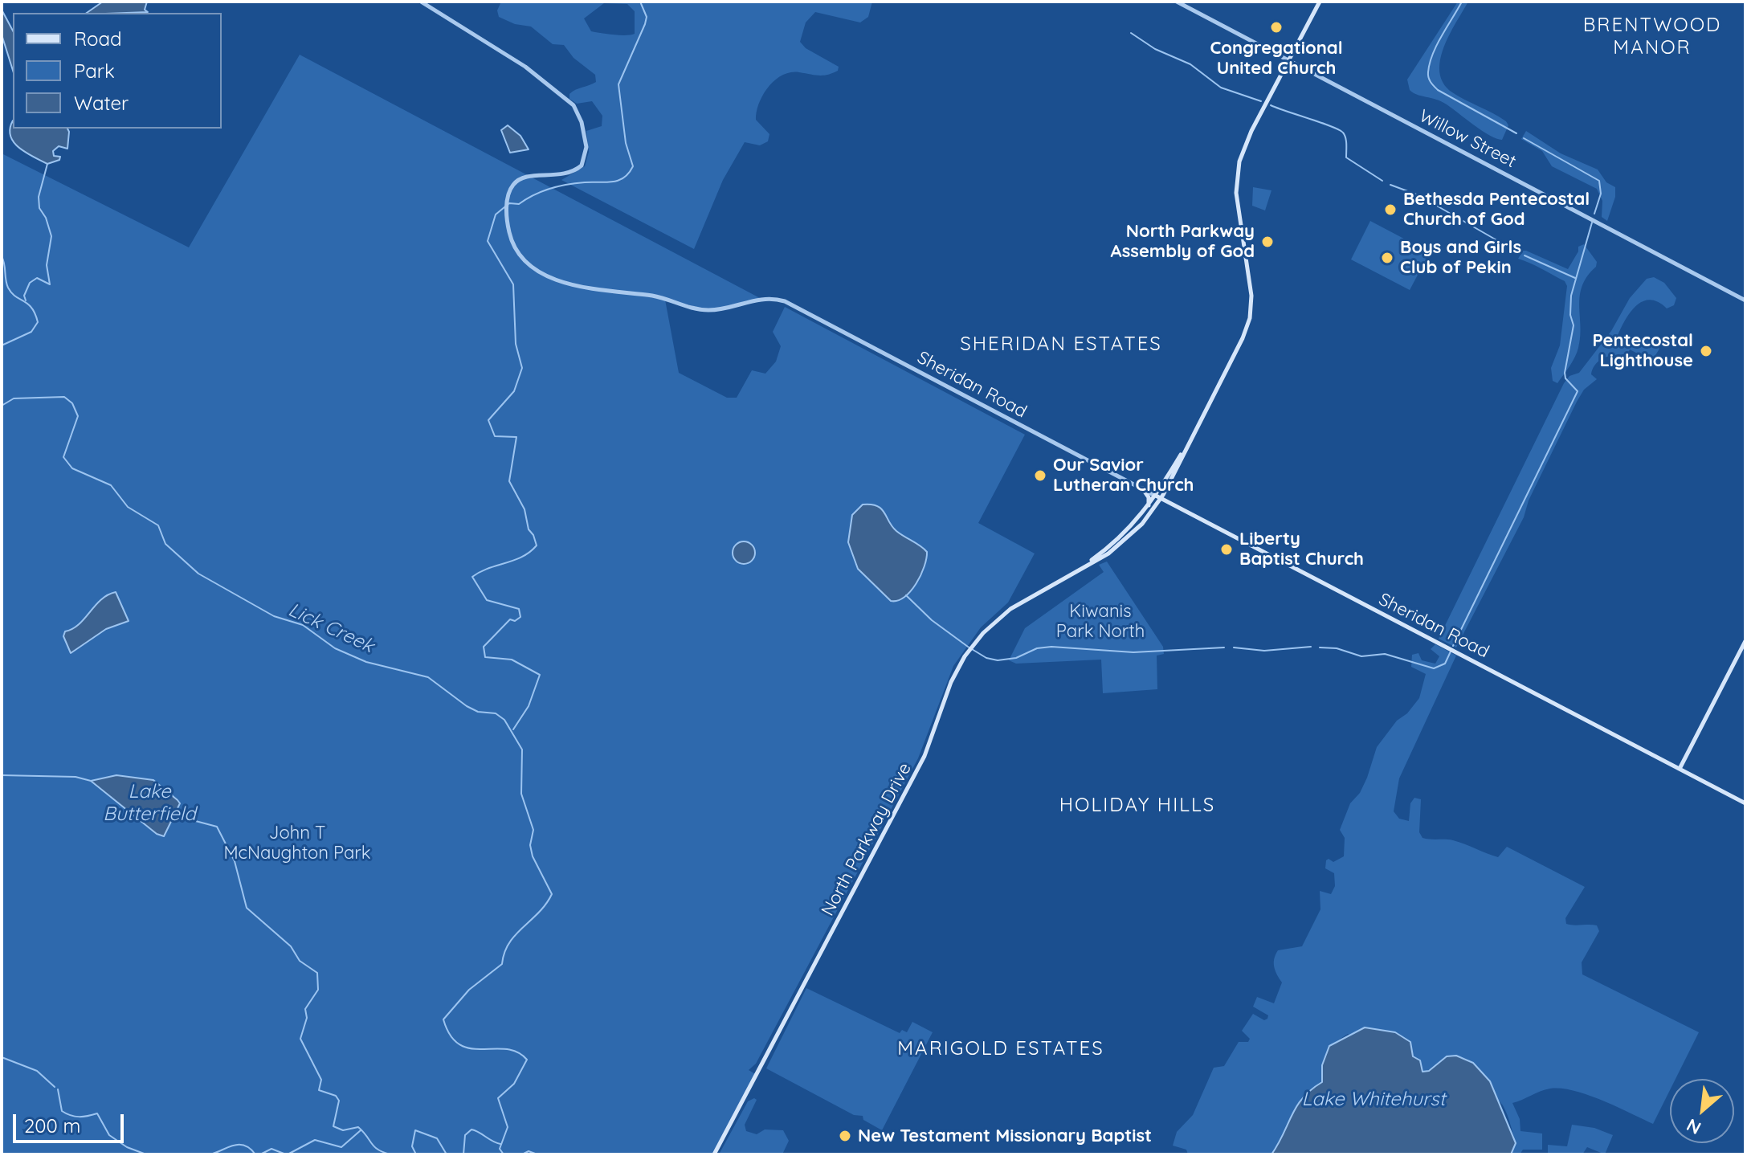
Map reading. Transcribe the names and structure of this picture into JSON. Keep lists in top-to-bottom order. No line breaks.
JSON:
{"streets":{"main road":["Sheridan Road","North Parkway Drive"],"street":["Willow Street"]},"crossings":[["Willow Street","North Parkway Drive"],["Sheridan Road","North Parkway Drive"]],"districts":["BRENTWOOD MANOR","SHERIDAN ESTATES","HOLIDAY HILLS","MARIGOLD ESTATES"],"water":["Lick Creek","Lake Butterfield","Lake Whitehurst"],"parks":["Kiwanis Park North","John T McNaughton Park"],"places":["Congregational United Church","Bethesda Pentecostal Church of God","North Parkway Assembly of God","Boys and Girls Club of Pekin","Pentecostal Lighthouse","Our Savior Lutheran Church","Liberty Baptist Church","New Testament Missionary Baptist"],"legend":["Road","Park","Water"],"scale_bar":"200 m","north":"bottom left"}
